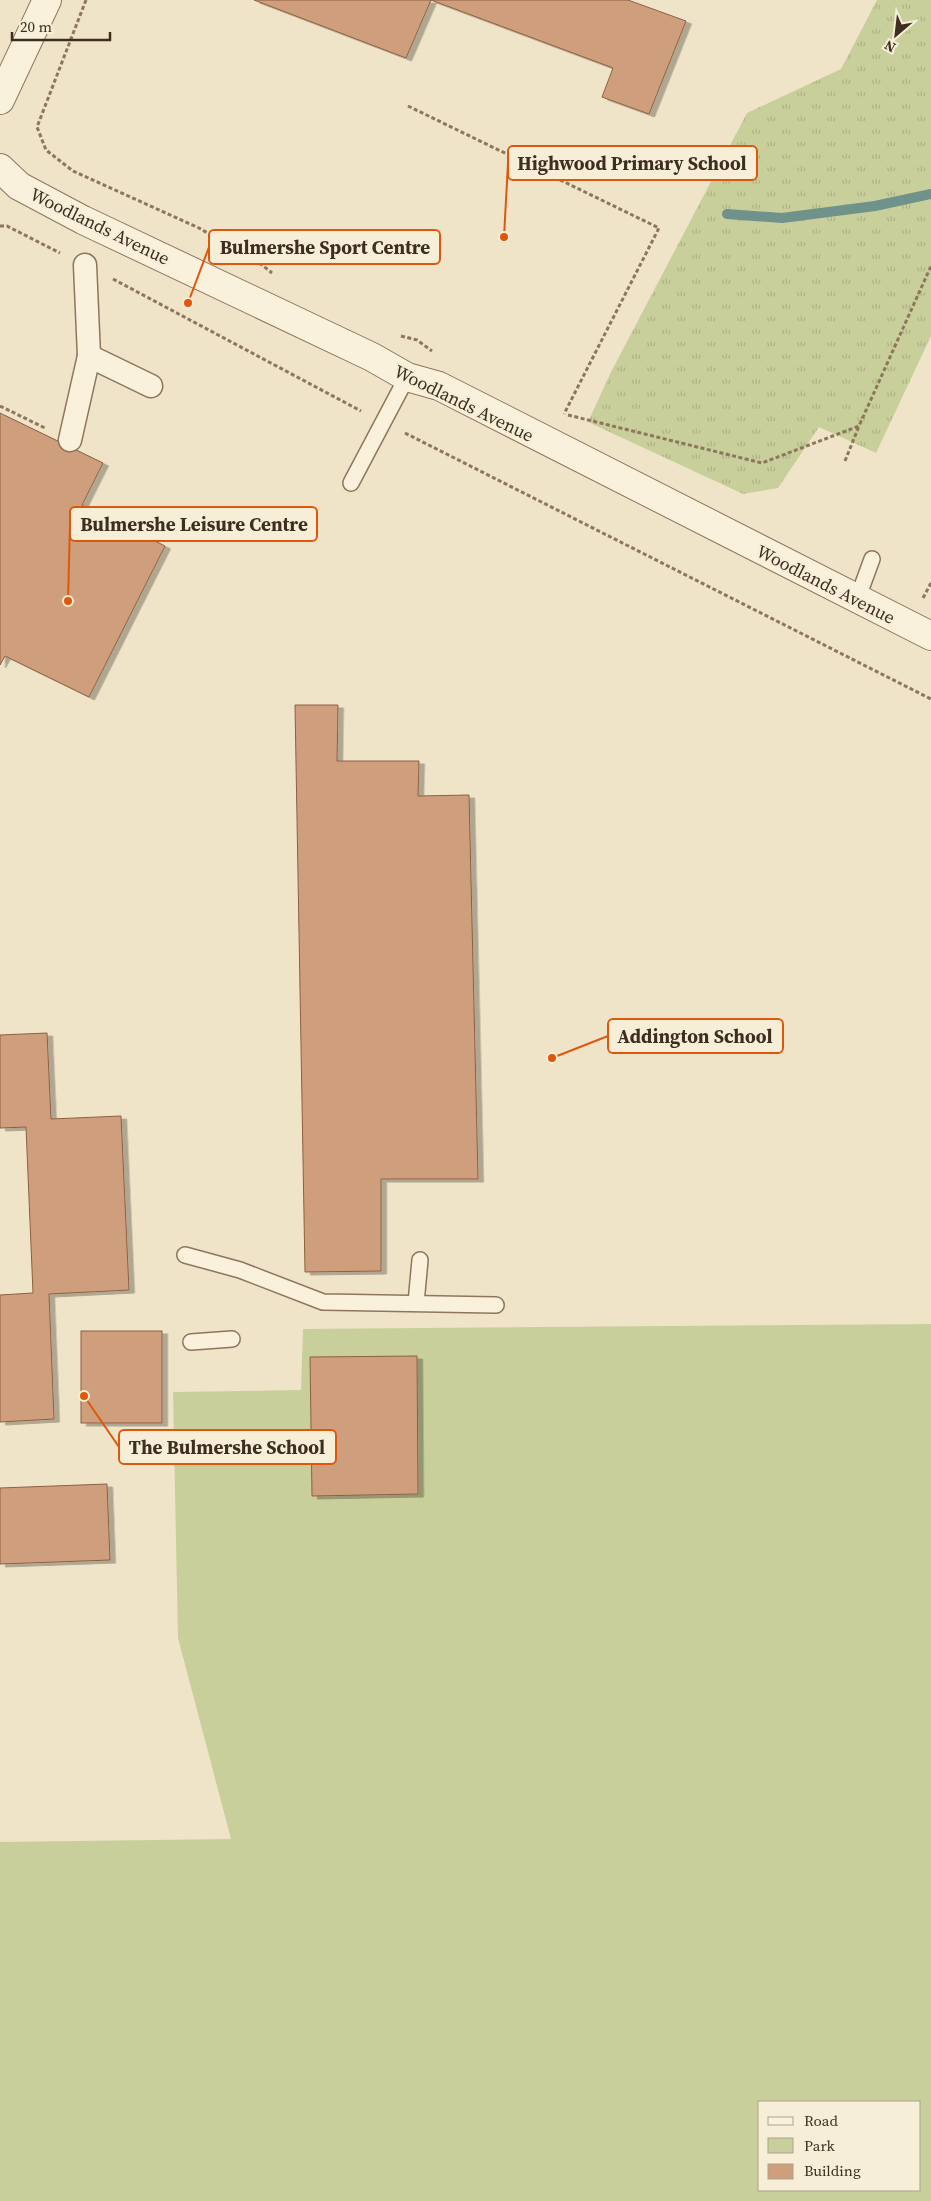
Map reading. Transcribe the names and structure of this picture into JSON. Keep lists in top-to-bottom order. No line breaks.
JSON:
{"streets":{"street":["Woodlands Avenue"]},"places":["Highwood Primary School","Bulmershe Sport Centre","Bulmershe Leisure Centre","Addington School","The Bulmershe School"],"legend":["Road","Park","Building"],"scale_bar":"20 m","north":"bottom left"}
